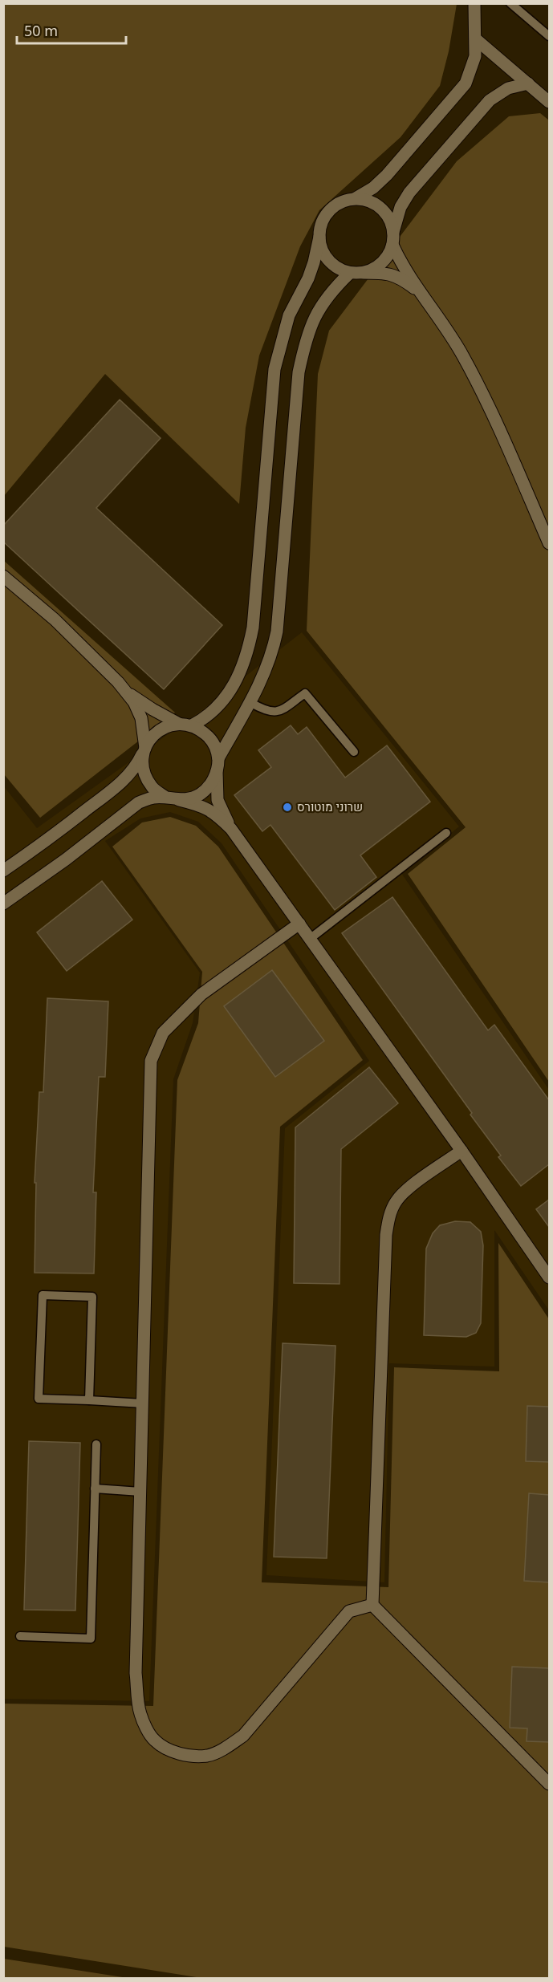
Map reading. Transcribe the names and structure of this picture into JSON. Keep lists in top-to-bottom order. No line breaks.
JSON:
{"places":["שרוני מוטורס"],"scale_bar":"50 m"}
